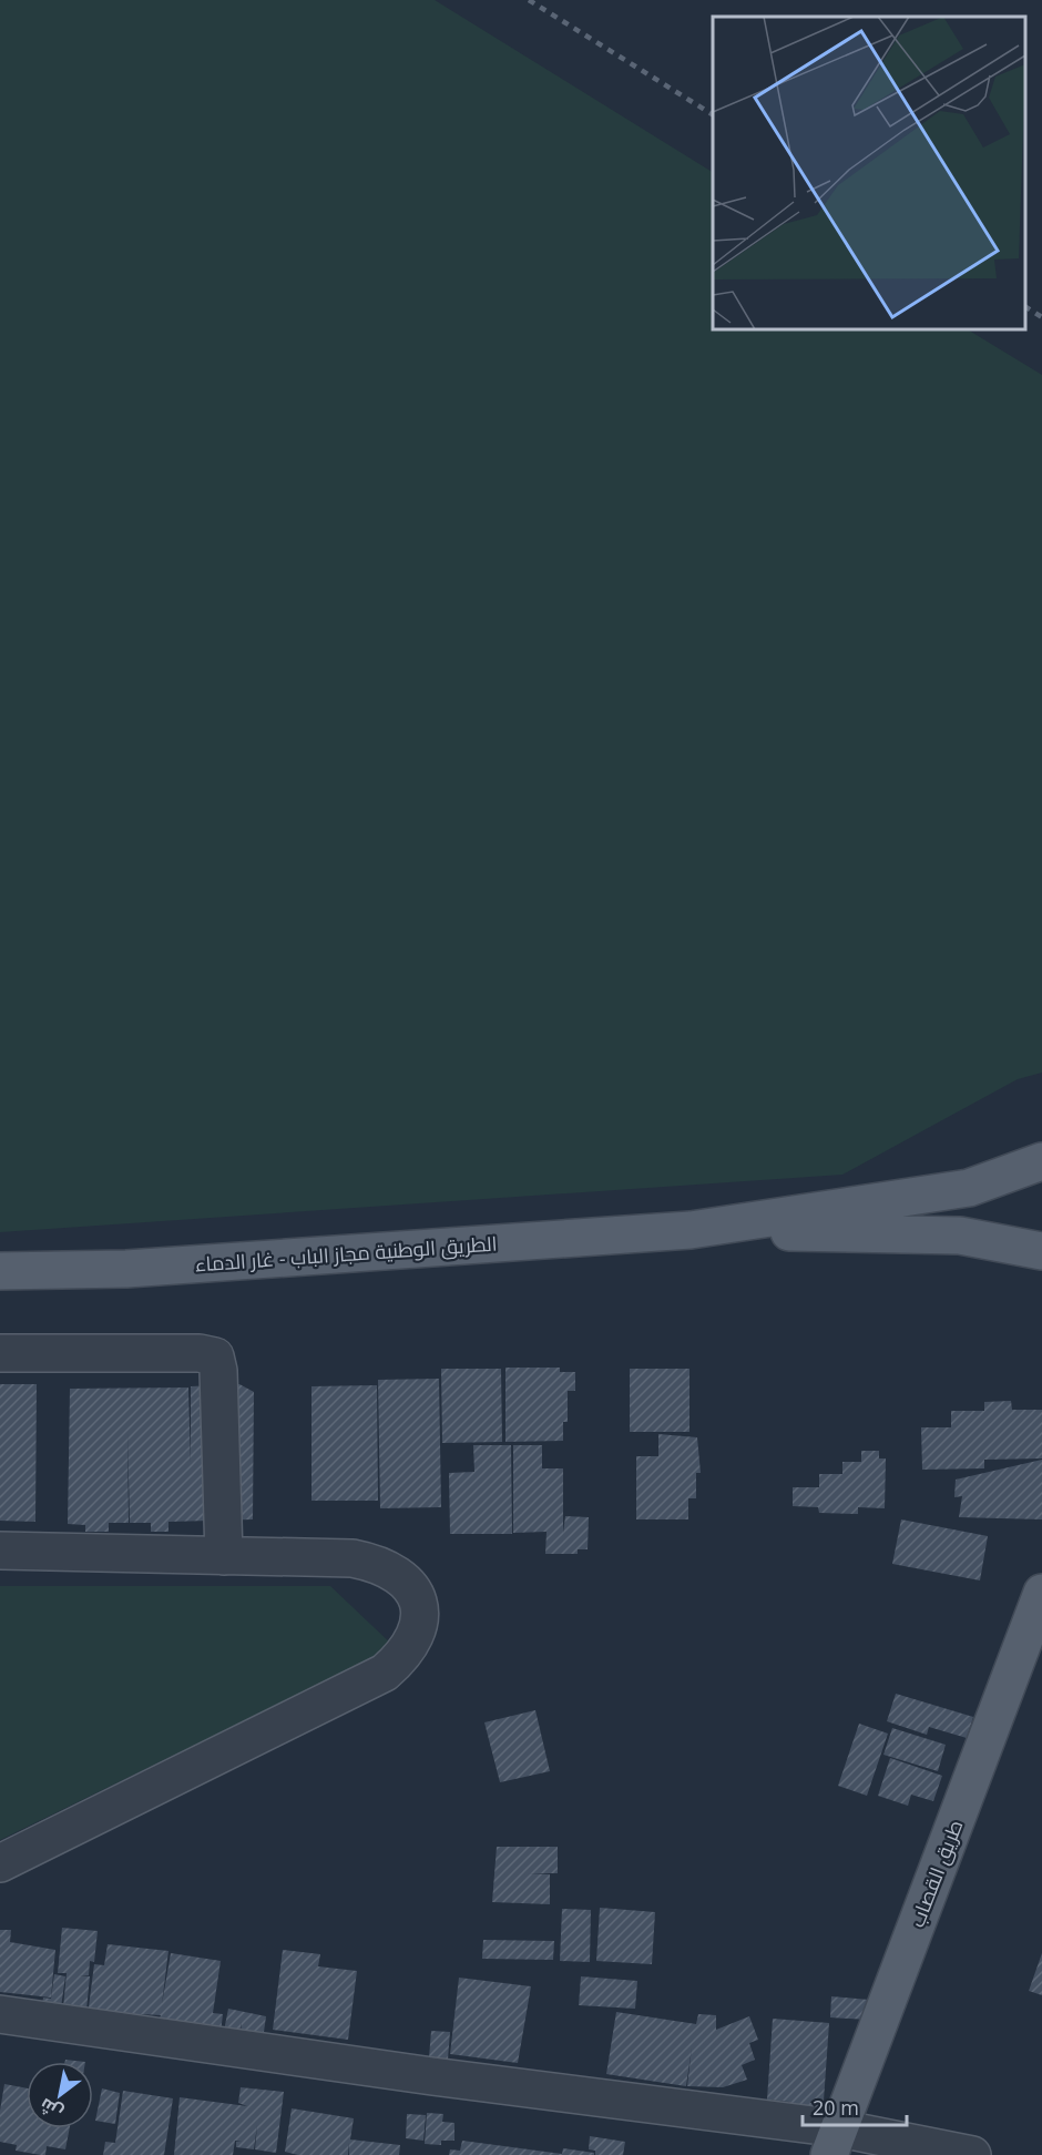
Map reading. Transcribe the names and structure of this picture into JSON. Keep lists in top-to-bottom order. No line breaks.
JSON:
{"streets":{"main road":["الطريق الوطنية مجاز الباب - غار الدماء","طريق القصاب"]},"scale_bar":"20 m","north":"bottom left"}
